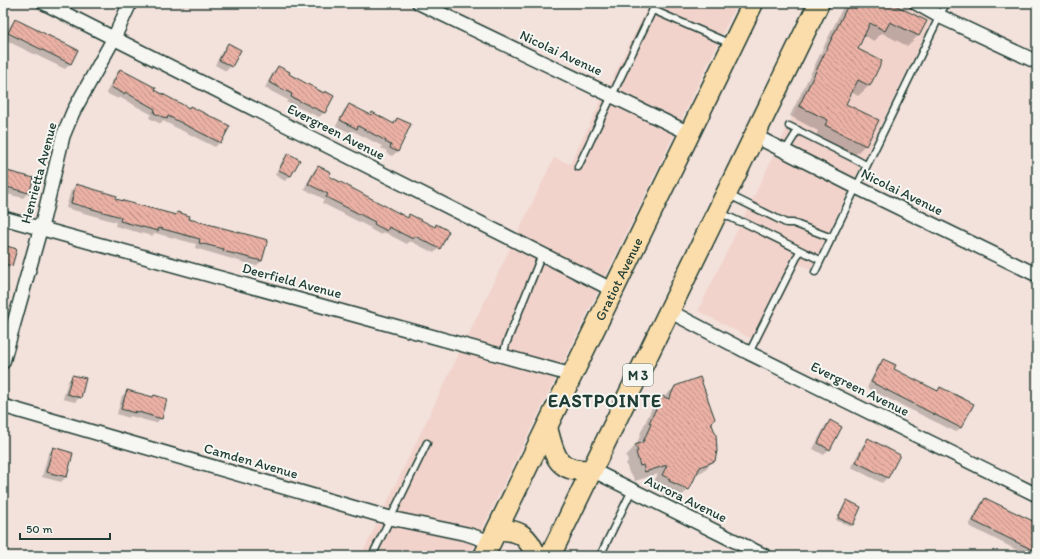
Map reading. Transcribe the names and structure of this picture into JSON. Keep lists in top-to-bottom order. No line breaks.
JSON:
{"streets":{"main road":["Gratiot Avenue","M 3"],"street":["Nicolai Avenue","Evergreen Avenue","Henrietta Avenue","Deerfield Avenue","Camden Avenue","Aurora Avenue"]},"crossings":[["Nicolai Avenue","Gratiot Avenue"],["Nicolai Avenue","M 3"],["Evergreen Avenue","Henrietta Avenue"],["Evergreen Avenue","Gratiot Avenue"],["Evergreen Avenue","M 3"],["Henrietta Avenue","Deerfield Avenue"],["Gratiot Avenue","Deerfield Avenue"],["Gratiot Avenue","Camden Avenue"],["M 3","Aurora Avenue"]],"districts":["EASTPOINTE"],"scale_bar":"50 m"}
